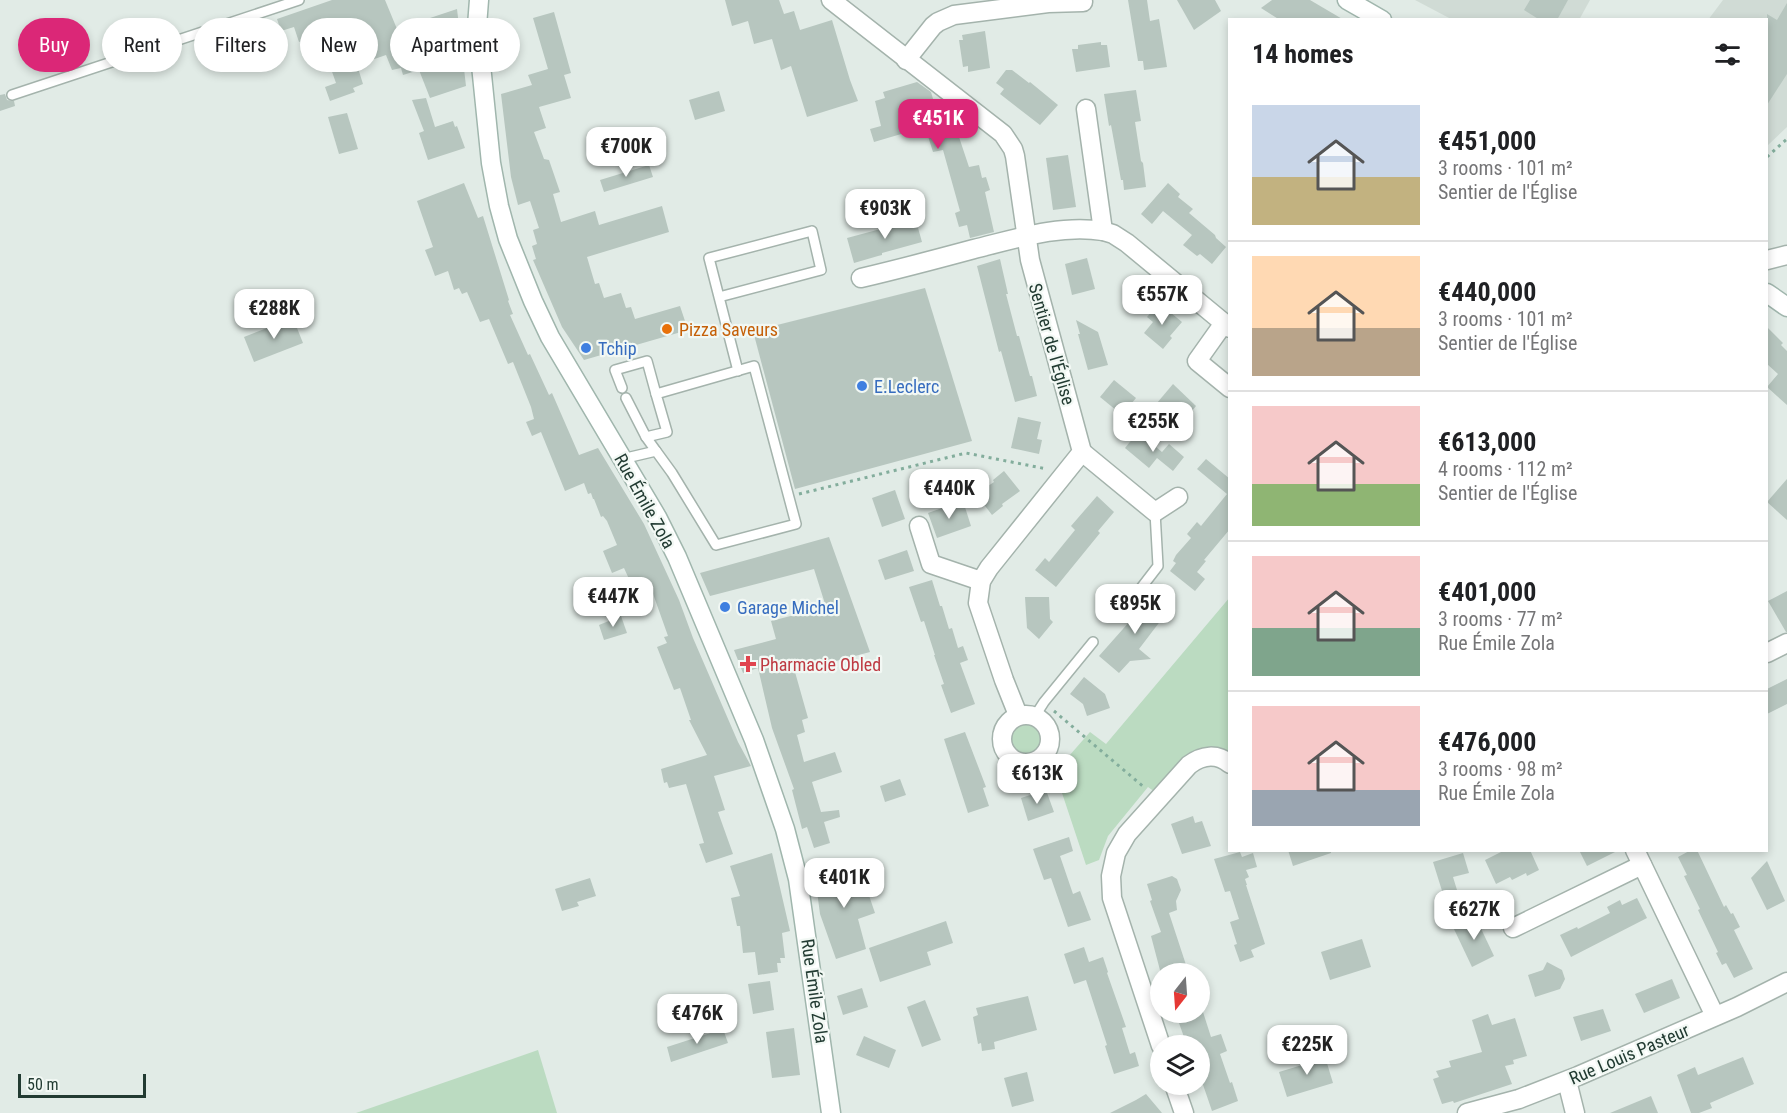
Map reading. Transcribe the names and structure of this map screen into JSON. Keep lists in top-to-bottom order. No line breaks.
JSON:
{"streets":{"street":["Sentier de l'Église","Rue Émile Zola","Rue Louis Pasteur"]},"places":{"other":["Pizza Saveurs","Tchip","E.Leclerc","Garage Michel"],"health":["Pharmacie Obled"]},"scale_bar":"50 m","north":"bottom","page":{"chip":["Buy","Rent","Filters","New","Apartment"],"heading":"14 homes","list":[{"name":"€451,000","note":"3 rooms · 101 m² · Sentier de l'Église"},{"name":"€440,000","note":"3 rooms · 101 m² · Sentier de l'Église"},{"name":"€613,000","note":"4 rooms · 112 m² · Sentier de l'Église"},{"name":"€401,000","note":"3 rooms · 77 m² · Rue Émile Zola"},{"name":"€476,000","note":"3 rooms · 98 m² · Rue Émile Zola"}],"price":["€451K","€700K","€903K","€557K","€288K","€255K","€440K","€447K","€895K","€613K","€401K","€627K","€476K","€225K"],"scale":"50 m"}}
